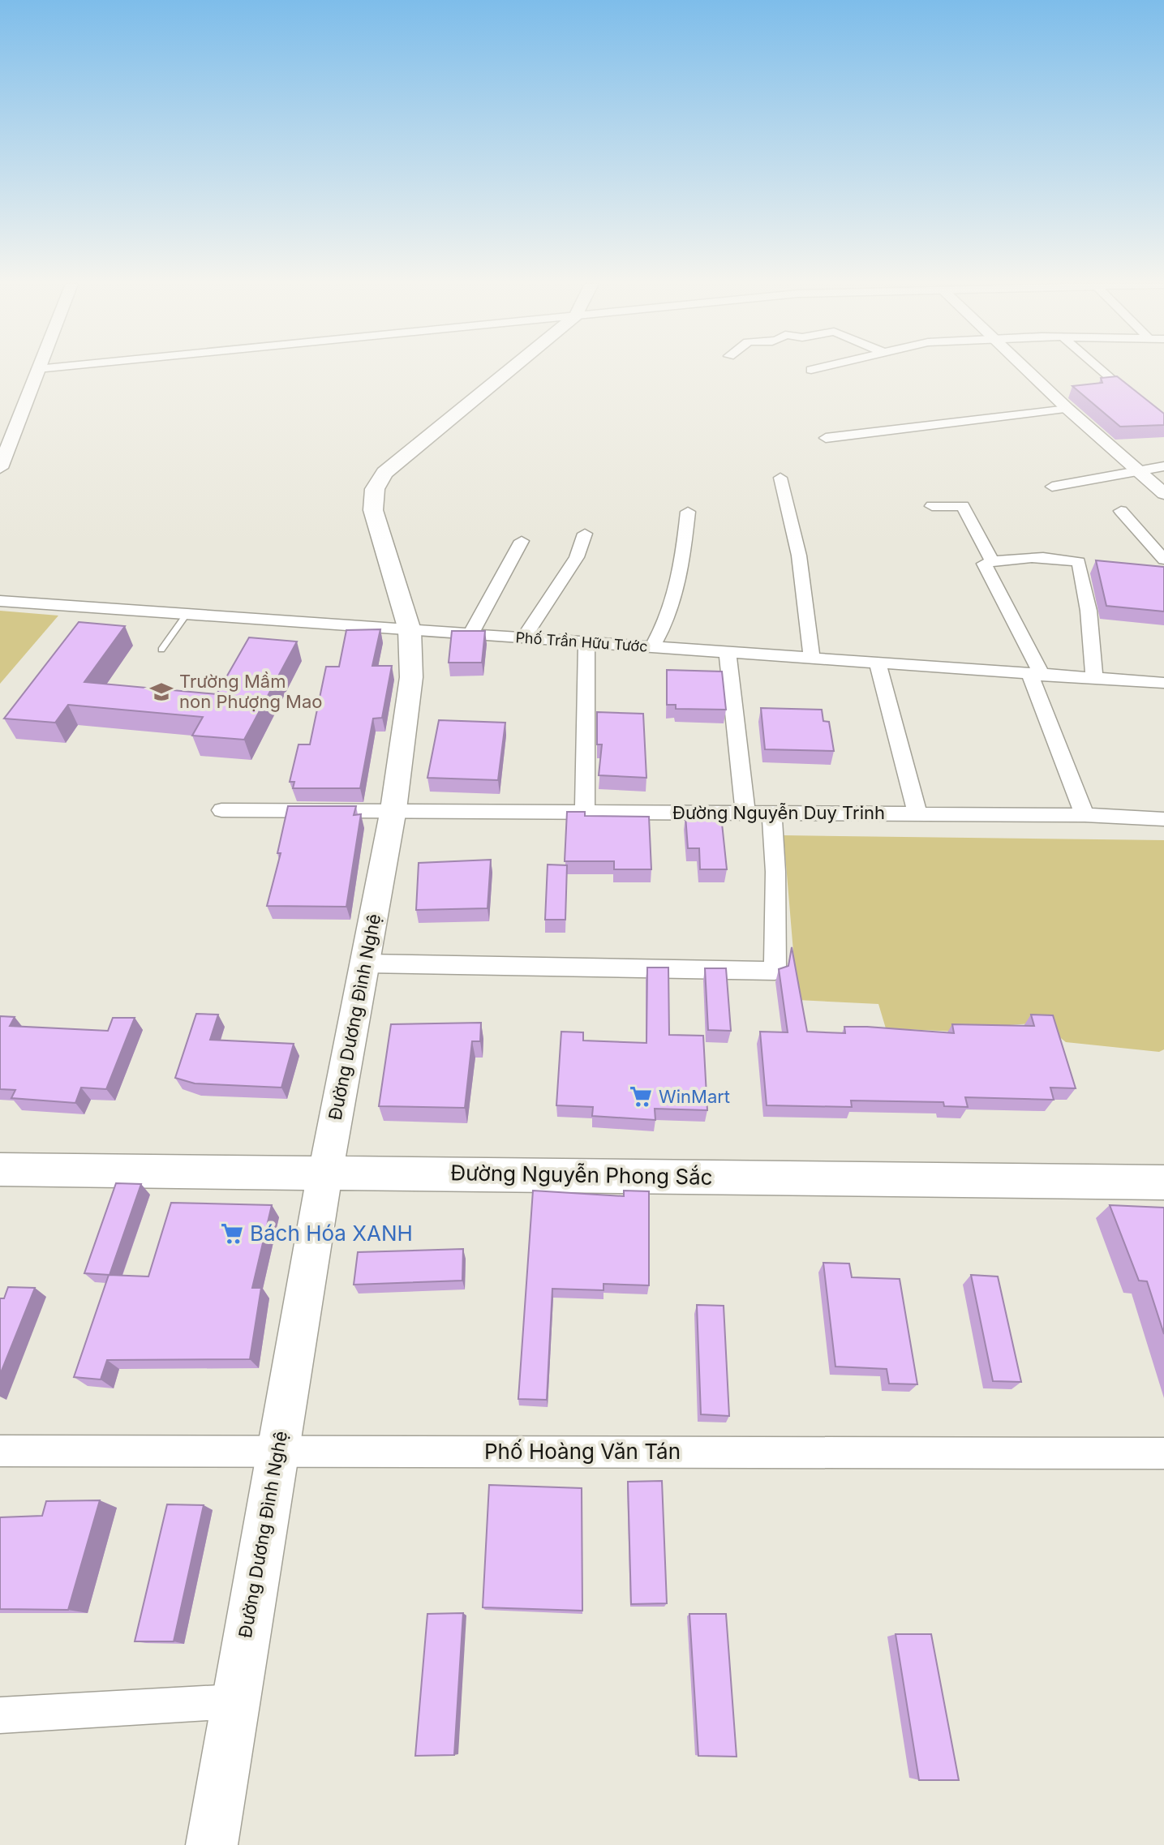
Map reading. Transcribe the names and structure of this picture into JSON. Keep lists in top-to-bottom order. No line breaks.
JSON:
{"streets":{"main road":["Đường Dương Đình Nghệ","Đường Nguyễn Phong Sắc"],"street":["Phố Trần Hữu Tước","Đường Nguyễn Duy Trinh","Phố Hoàng Văn Tán"]},"crossings":[["Phố Trần Hữu Tước","Đường Dương Đình Nghệ"],["Đường Nguyễn Duy Trinh","Đường Dương Đình Nghệ"],["Đường Dương Đình Nghệ","Đường Nguyễn Phong Sắc"],["Đường Dương Đình Nghệ","Phố Hoàng Văn Tán"]],"places":{"school or university":["Trường Mầm non Phượng Mao"],"supermarket":["WinMart","Bách Hóa XANH"]}}
